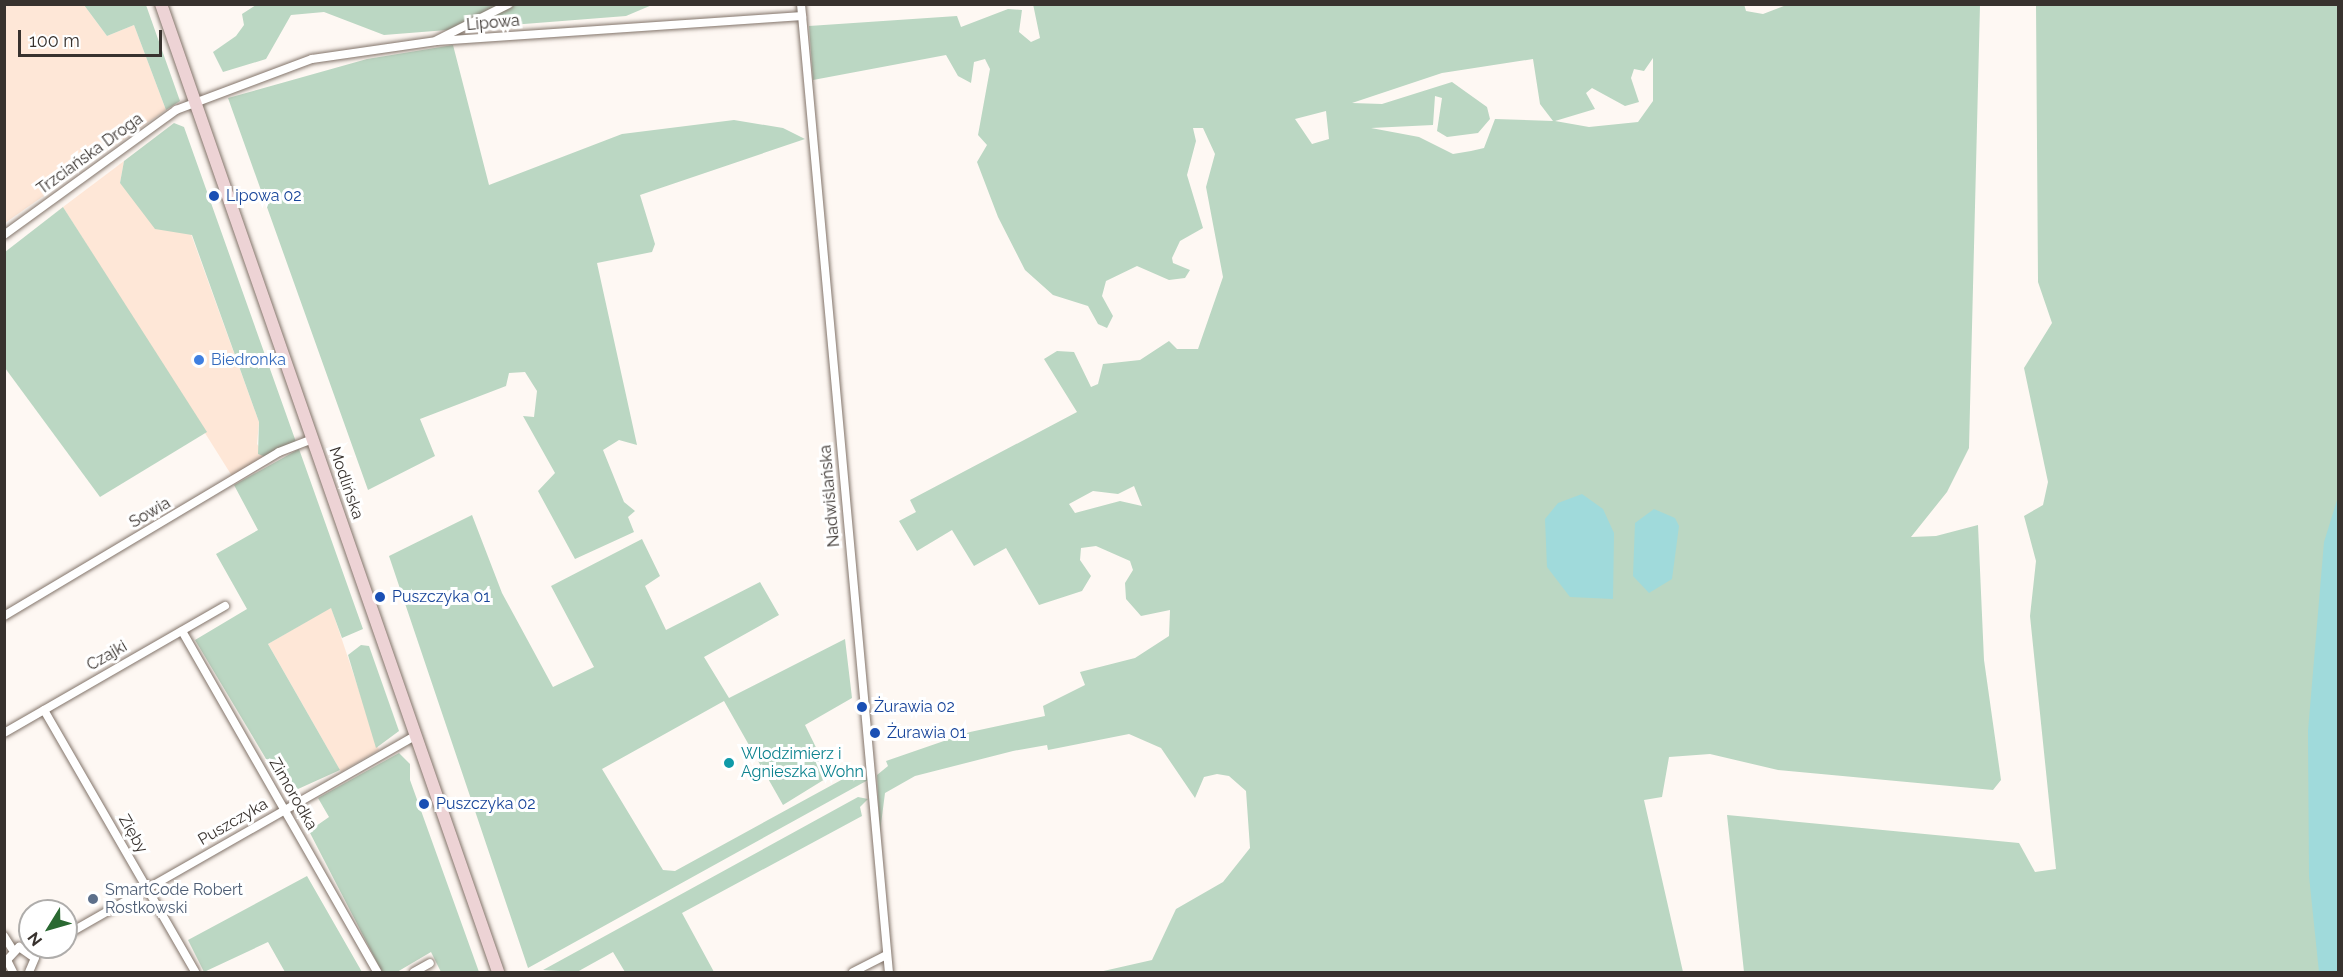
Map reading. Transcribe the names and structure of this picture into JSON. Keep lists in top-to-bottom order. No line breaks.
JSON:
{"streets":{"main road":["Modlińska"],"street":["Lipowa","Trzciańska Droga","Nadwiślańska","Sowia","Czajki","Zimorodka","Puszczyka","Zięby"]},"crossings":[["Lipowa","Trzciańska Droga"],["Lipowa","Modlińska"],["Lipowa","Nadwiślańska"],["Trzciańska Droga","Modlińska"],["Modlińska","Sowia"],["Modlińska","Puszczyka"],["Czajki","Zimorodka"],["Czajki","Zięby"],["Zimorodka","Puszczyka"],["Puszczyka","Zięby"]],"places":["Lipowa 02","Biedronka","Puszczyka 01","Żurawia 02","Żurawia 01","Wlodzimierz i Agnieszka Wohn","Puszczyka 02","SmartCode Robert Rostkowski"],"scale_bar":"100 m","north":"bottom left"}
